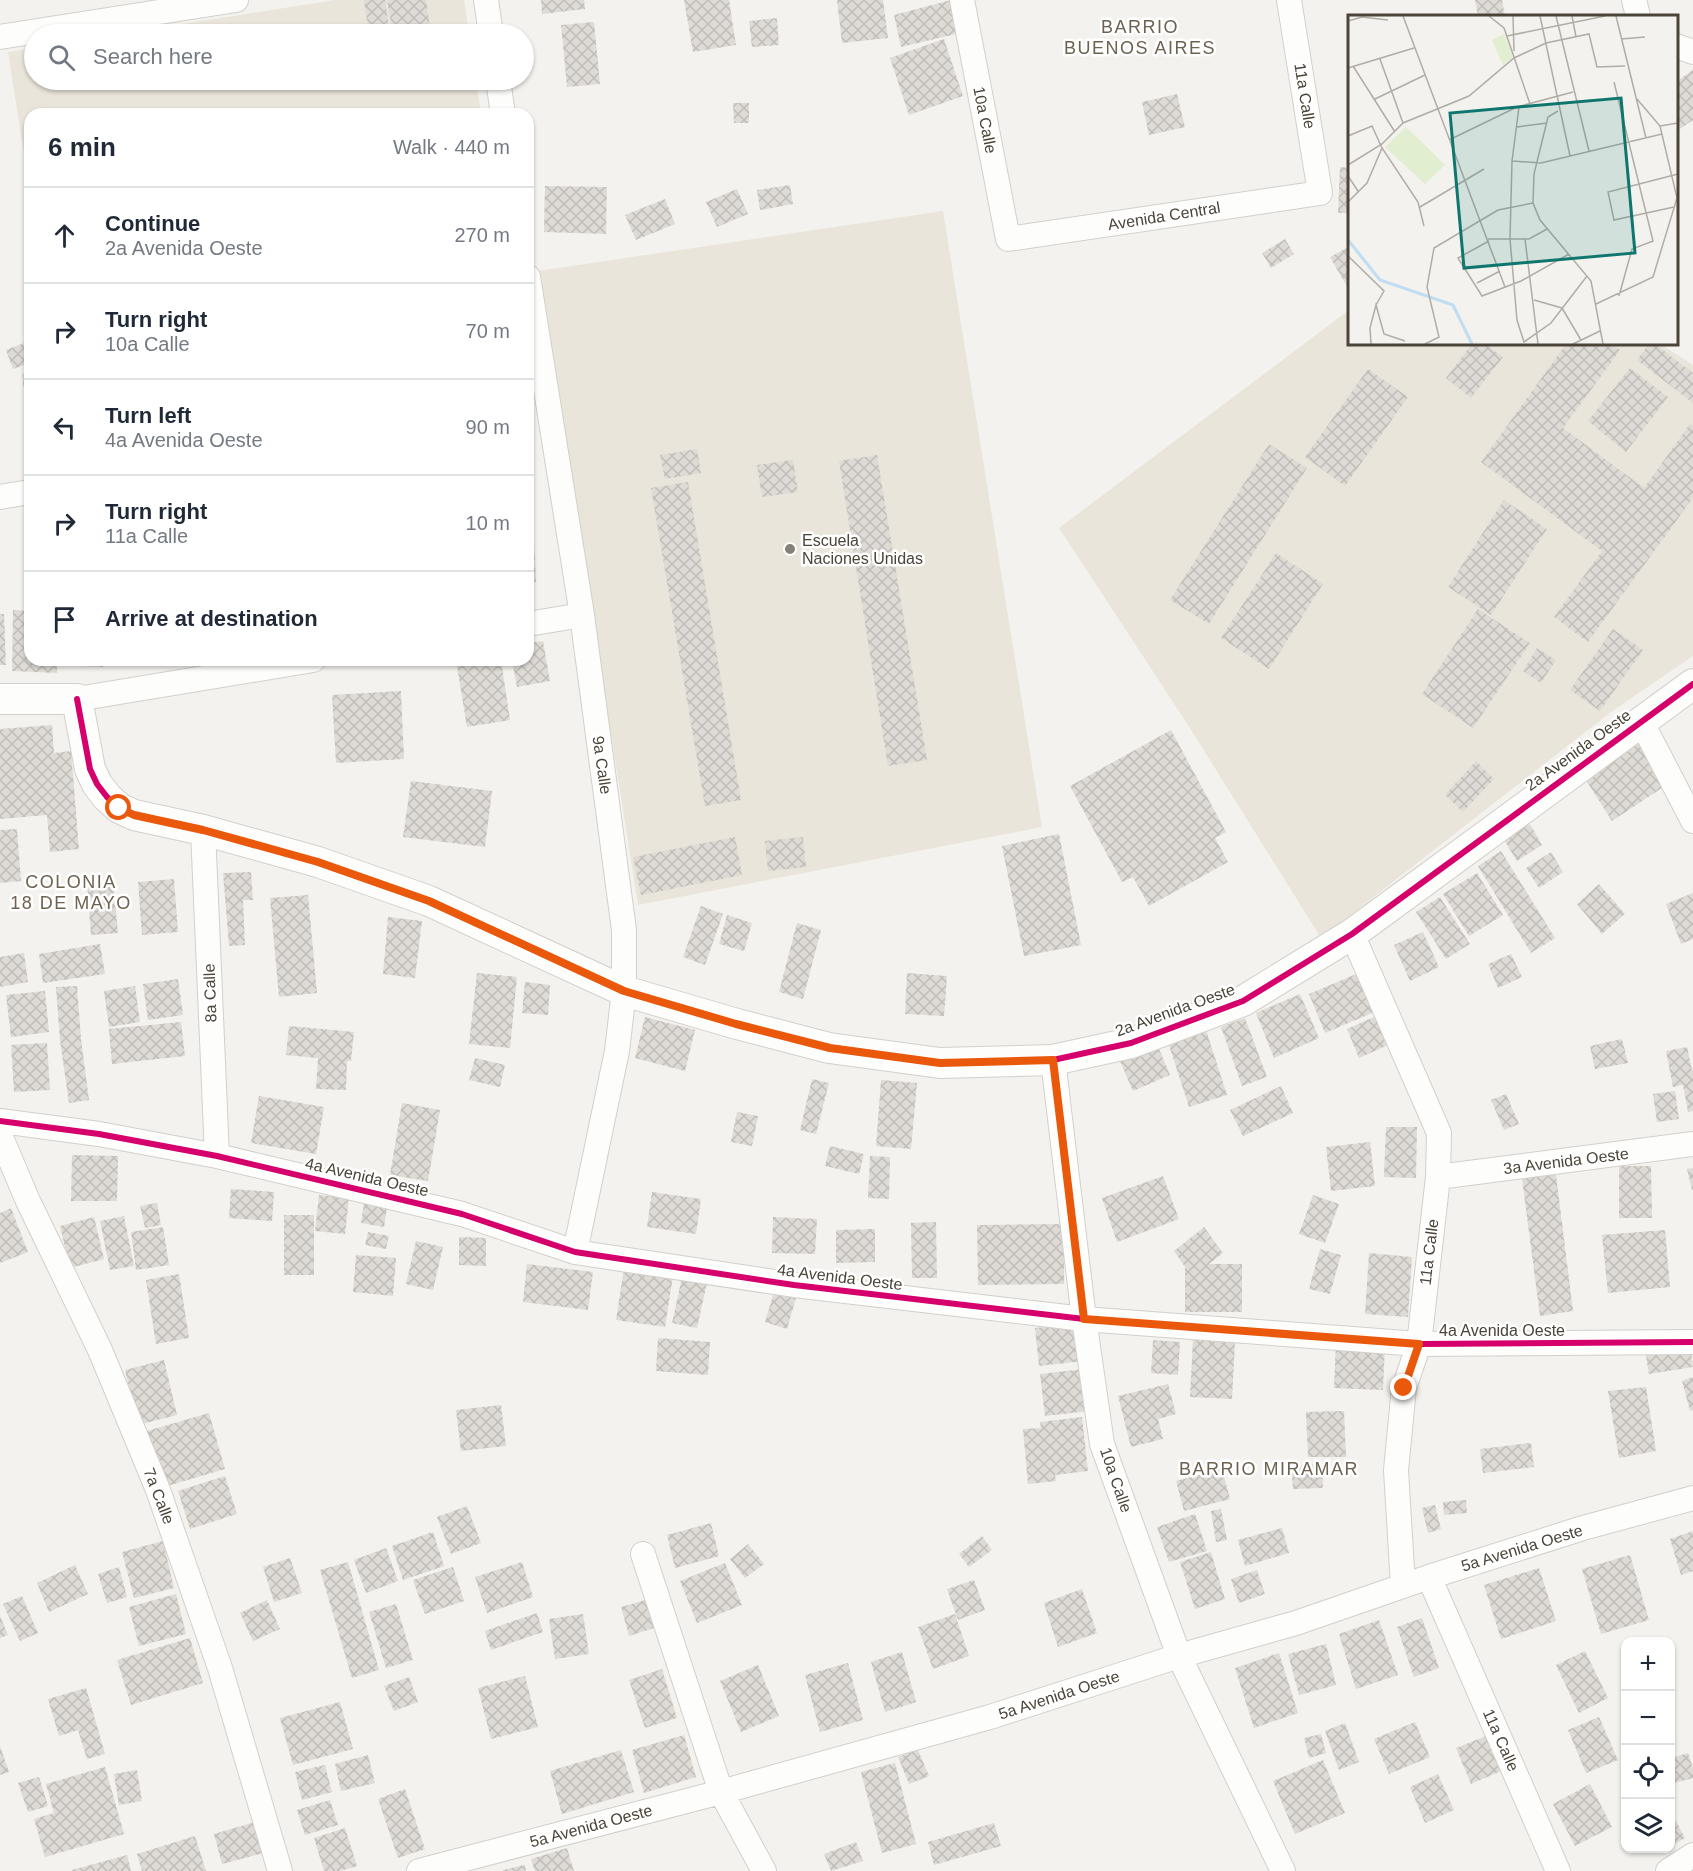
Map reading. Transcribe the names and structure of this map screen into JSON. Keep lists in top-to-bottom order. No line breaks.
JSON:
{"streets":{"street":["11a Calle","10a Calle","Avenida Central","2a Avenida Oeste","9a Calle","8a Calle","3a Avenida Oeste","4a Avenida Oeste","7a Calle","5a Avenida Oeste"]},"crossings":[["11a Calle","Avenida Central"],["11a Calle","2a Avenida Oeste"],["11a Calle","3a Avenida Oeste"],["11a Calle","4a Avenida Oeste"],["11a Calle","5a Avenida Oeste"],["10a Calle","Avenida Central"],["10a Calle","2a Avenida Oeste"],["10a Calle","4a Avenida Oeste"],["10a Calle","5a Avenida Oeste"],["2a Avenida Oeste","9a Calle"],["2a Avenida Oeste","8a Calle"],["9a Calle","4a Avenida Oeste"],["8a Calle","4a Avenida Oeste"]],"districts":["BARRIO BUENOS AIRES","COLONIA 18 DE MAYO","BARRIO MIRAMAR"],"places":["Escuela Naciones Unidas"],"page":{"search":"Search here","heading":["6 min","Walk · 440 m"],"list":[["Continue","2a Avenida Oeste","270 m"],["Turn right","10a Calle","70 m"],["Turn left","4a Avenida Oeste","90 m"],["Turn right","11a Calle","10 m"],"Arrive at destination"],"map_buttons":["+","−"]}}
